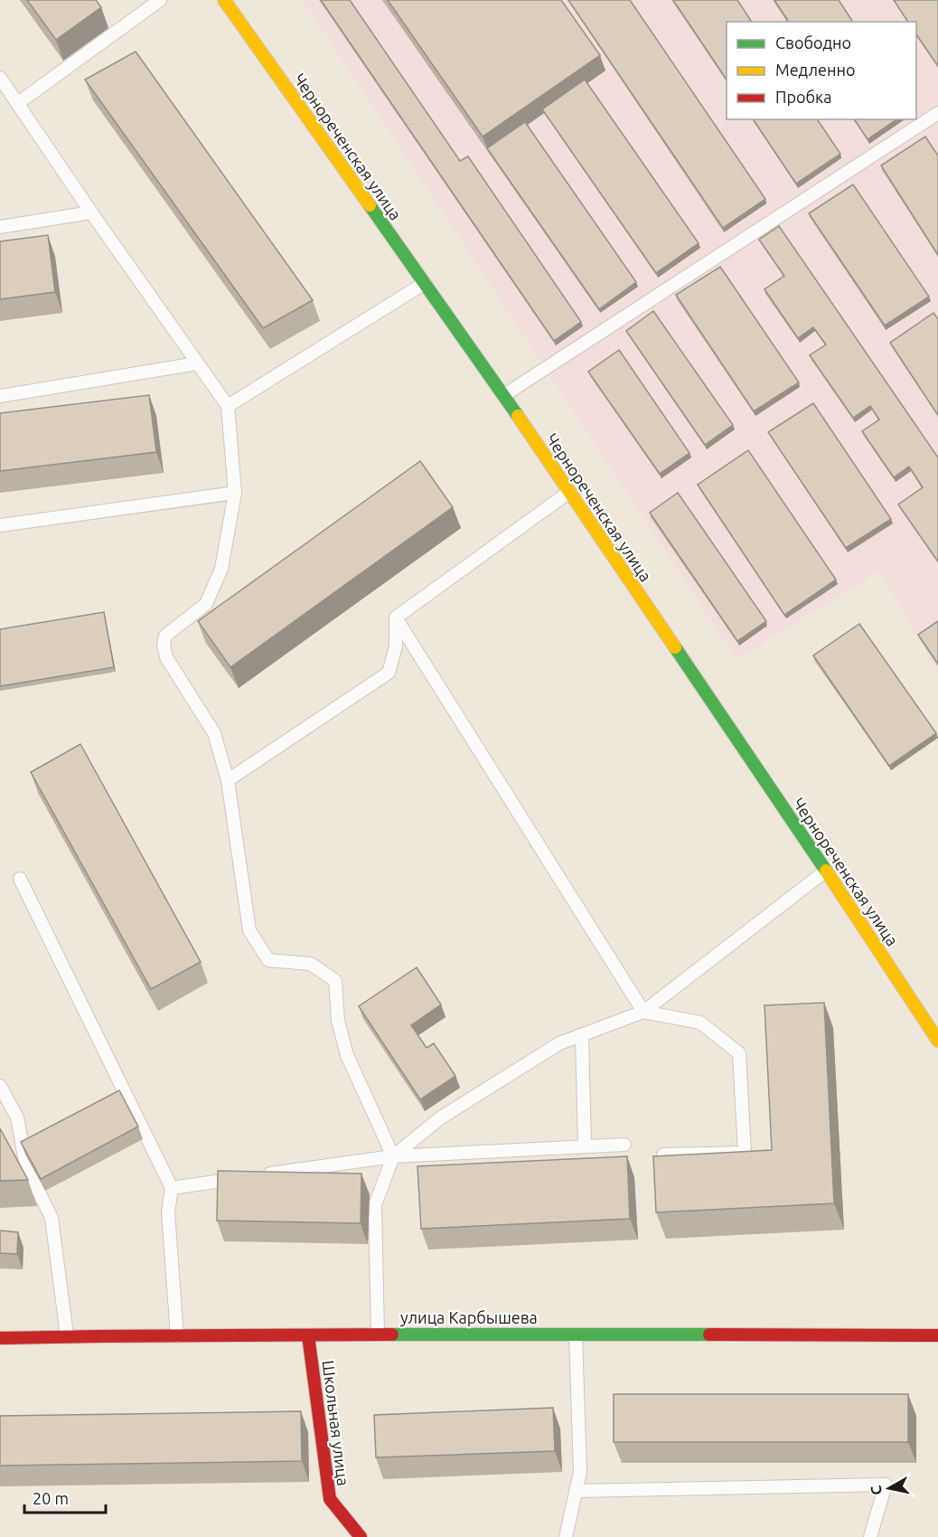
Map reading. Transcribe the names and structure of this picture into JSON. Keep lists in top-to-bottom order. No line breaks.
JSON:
{"streets":{"main road":["Чернореченская улица","улица Карбышева","Школьная улица"]},"crossings":[["улица Карбышева","Школьная улица"]],"legend":["Свободно","Медленно","Пробка"],"scale_bar":"20 m","north":"left"}
